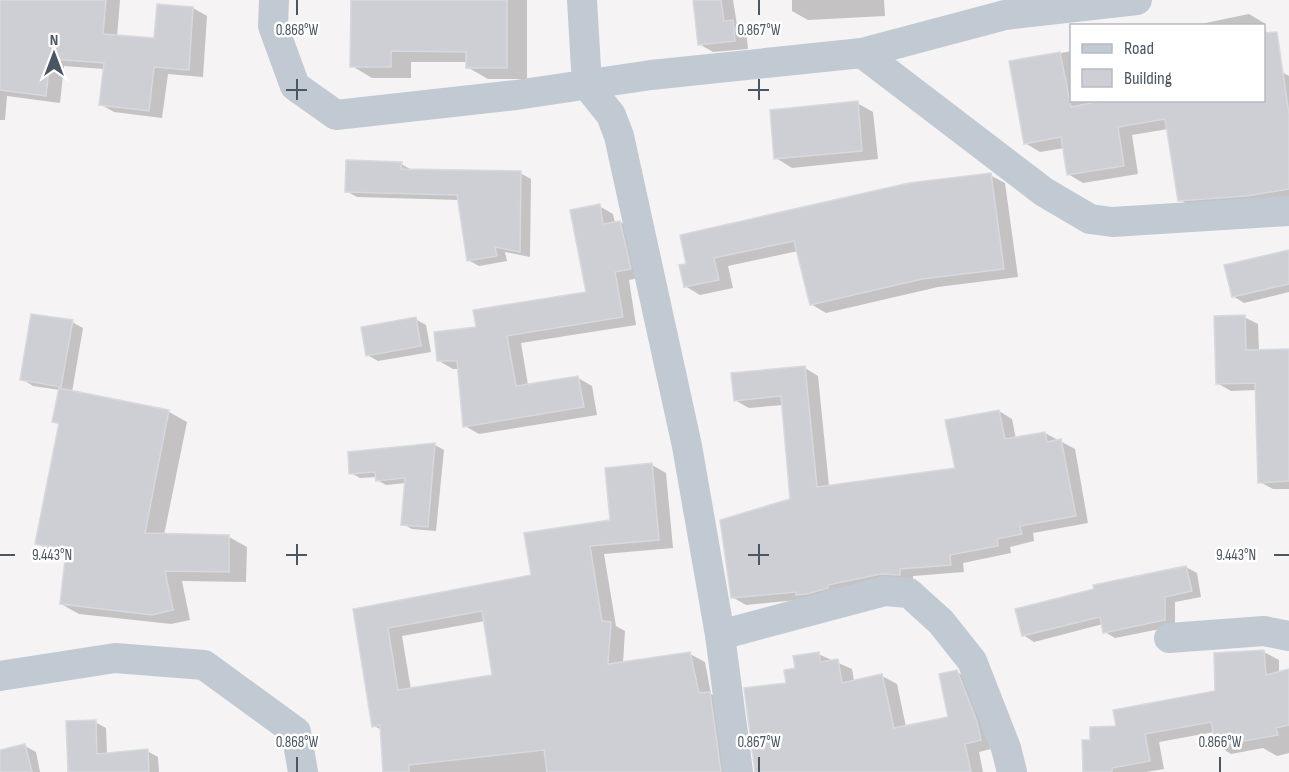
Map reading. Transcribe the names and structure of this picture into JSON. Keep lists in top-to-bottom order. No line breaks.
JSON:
{"legend":["Road","Building"],"north":"top","coordinates":["0.868°W","0.867°W","9.443°N","0.866°W"]}
